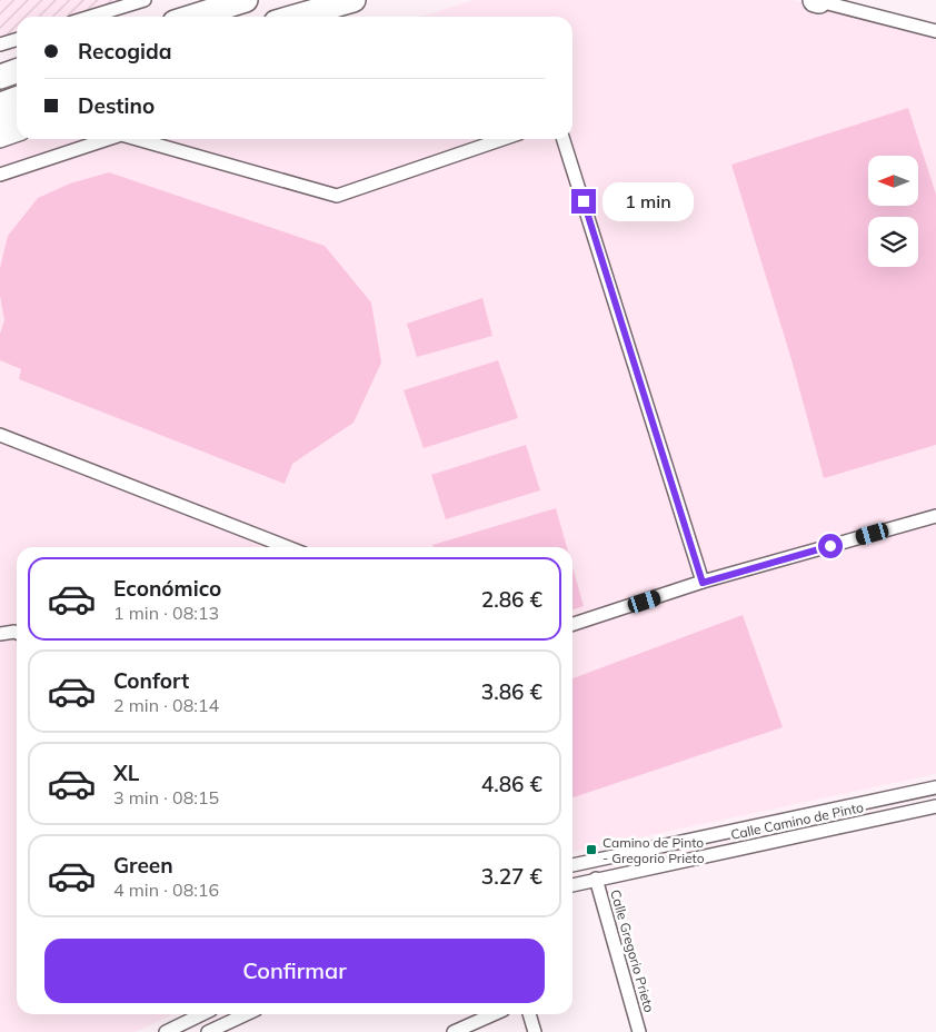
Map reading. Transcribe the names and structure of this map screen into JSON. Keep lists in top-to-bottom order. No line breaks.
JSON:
{"streets":{"street":["Calle Camino de Pinto","Calle Gregorio Prieto"]},"crossings":[["Calle Camino de Pinto","Calle Gregorio Prieto"]],"places":{"transit":["Camino de Pinto - Gregorio Prieto"]},"north":"left","page":{"banner":["Recogida","Destino"],"bubble":"1 min","list":[{"name":"Económico","note":"1 min · 08:13","value":"2.86 €"},{"name":"Confort","note":"2 min · 08:14","value":"3.86 €"},{"name":"XL","note":"3 min · 08:15","value":"4.86 €"},{"name":"Green","note":"4 min · 08:16","value":"3.27 €"}],"buttons":"Confirmar"}}
